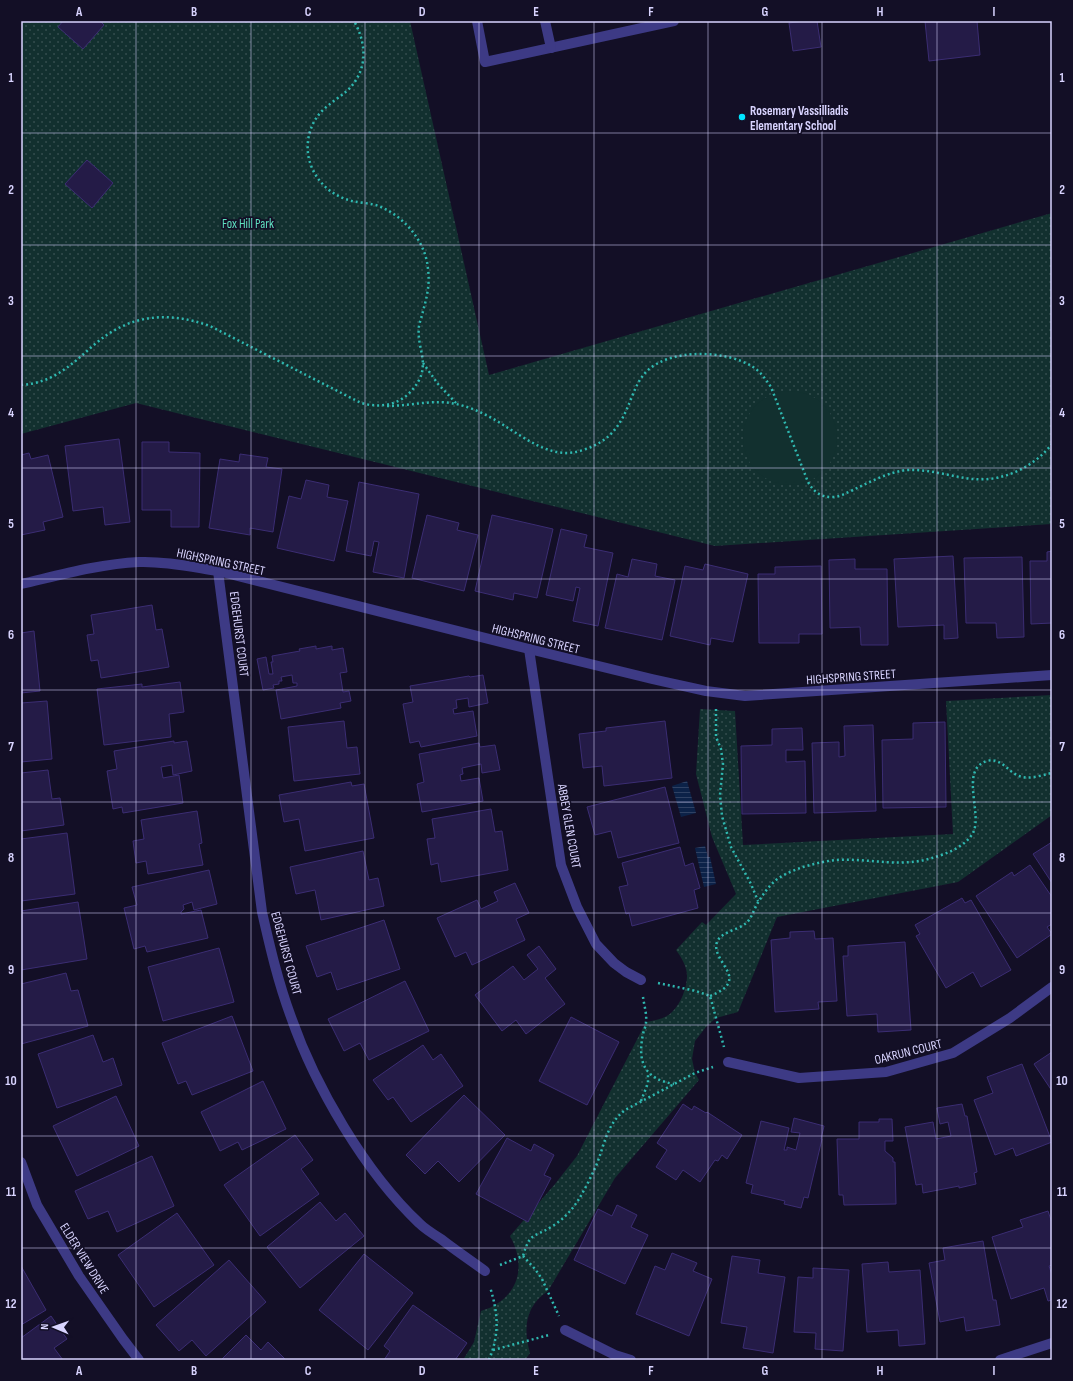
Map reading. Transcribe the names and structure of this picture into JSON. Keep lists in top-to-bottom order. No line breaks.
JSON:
{"streets":{"street":["HIGHSPRING STREET","EDGEHURST COURT","ABBEY GLEN COURT","OAKRUN COURT","ELDER VIEW DRIVE"]},"crossings":[["HIGHSPRING STREET","EDGEHURST COURT"],["HIGHSPRING STREET","ABBEY GLEN COURT"]],"parks":["Fox Hill Park"],"places":["Rosemary Vassilliadis Elementary School"],"north":"left","grid":{"columns":["A","B","C","D","E","F","G","H","I"],"rows":["1","2","3","4","5","6","7","8","9","10","11","12"]}}
